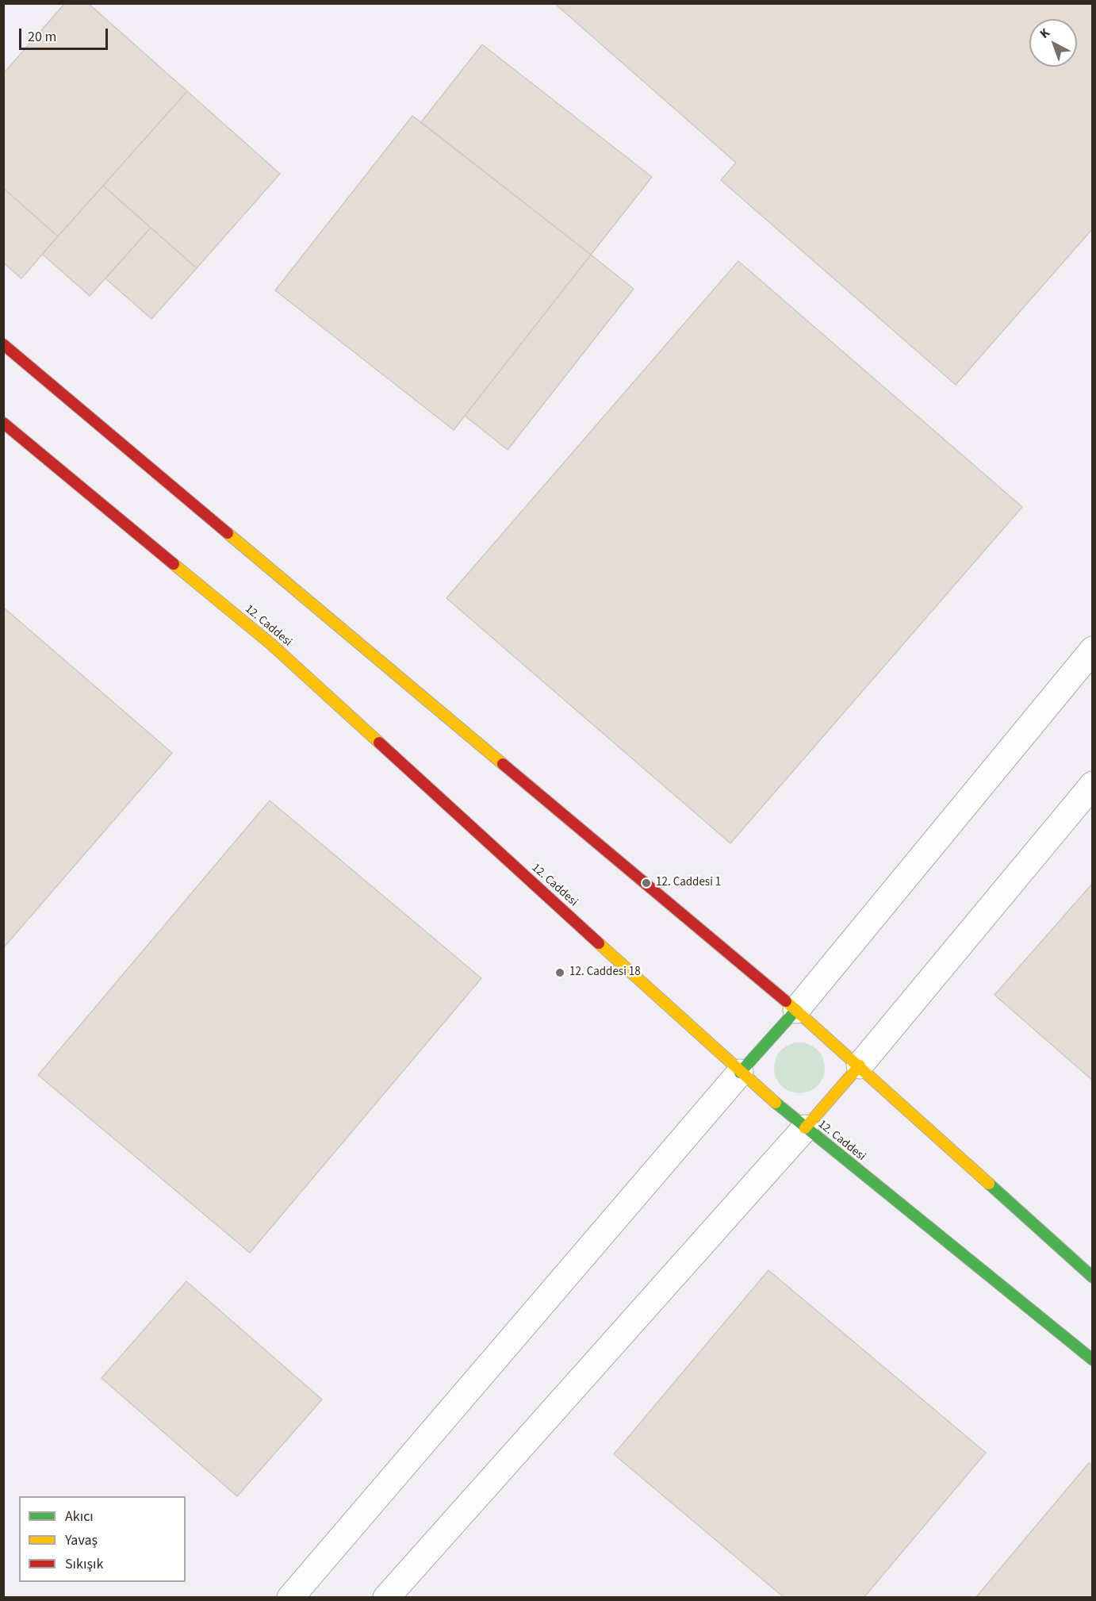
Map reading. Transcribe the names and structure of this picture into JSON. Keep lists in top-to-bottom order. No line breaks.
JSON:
{"streets":{"street":["12. Caddesi"]},"places":["12. Caddesi 1","12. Caddesi 18"],"legend":["Akıcı","Yavaş","Sıkışık"],"scale_bar":"20 m","north":"top left"}
